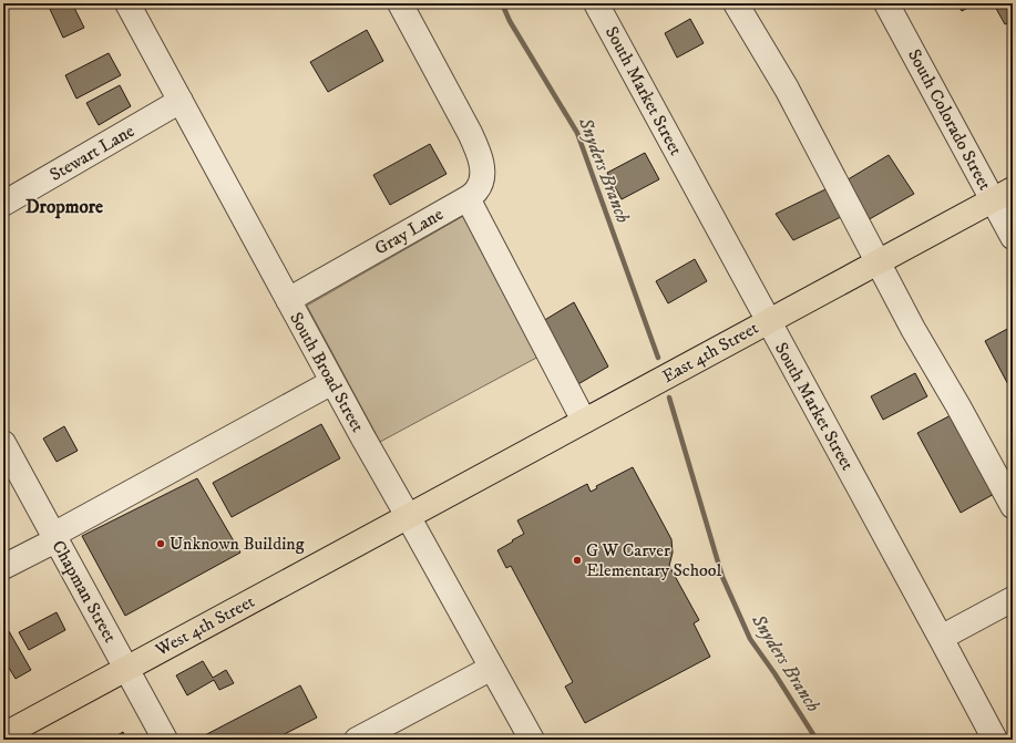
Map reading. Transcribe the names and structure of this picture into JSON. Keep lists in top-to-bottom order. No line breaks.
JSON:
{"streets":{"main road":["East 4th Street","West 4th Street"],"street":["South Market Street","South Colorado Street","Stewart Lane","Gray Lane","South Broad Street","Chapman Street"]},"crossings":[["South Market Street","East 4th Street"],["South Colorado Street","East 4th Street"],["Stewart Lane","South Broad Street"],["Gray Lane","South Broad Street"],["East 4th Street","South Broad Street"],["East 4th Street","West 4th Street"],["South Broad Street","West 4th Street"],["Chapman Street","West 4th Street"]],"districts":["Dropmore"],"water":["Snyders Branch"],"places":["Unknown Building","G W Carver Elementary School"]}
